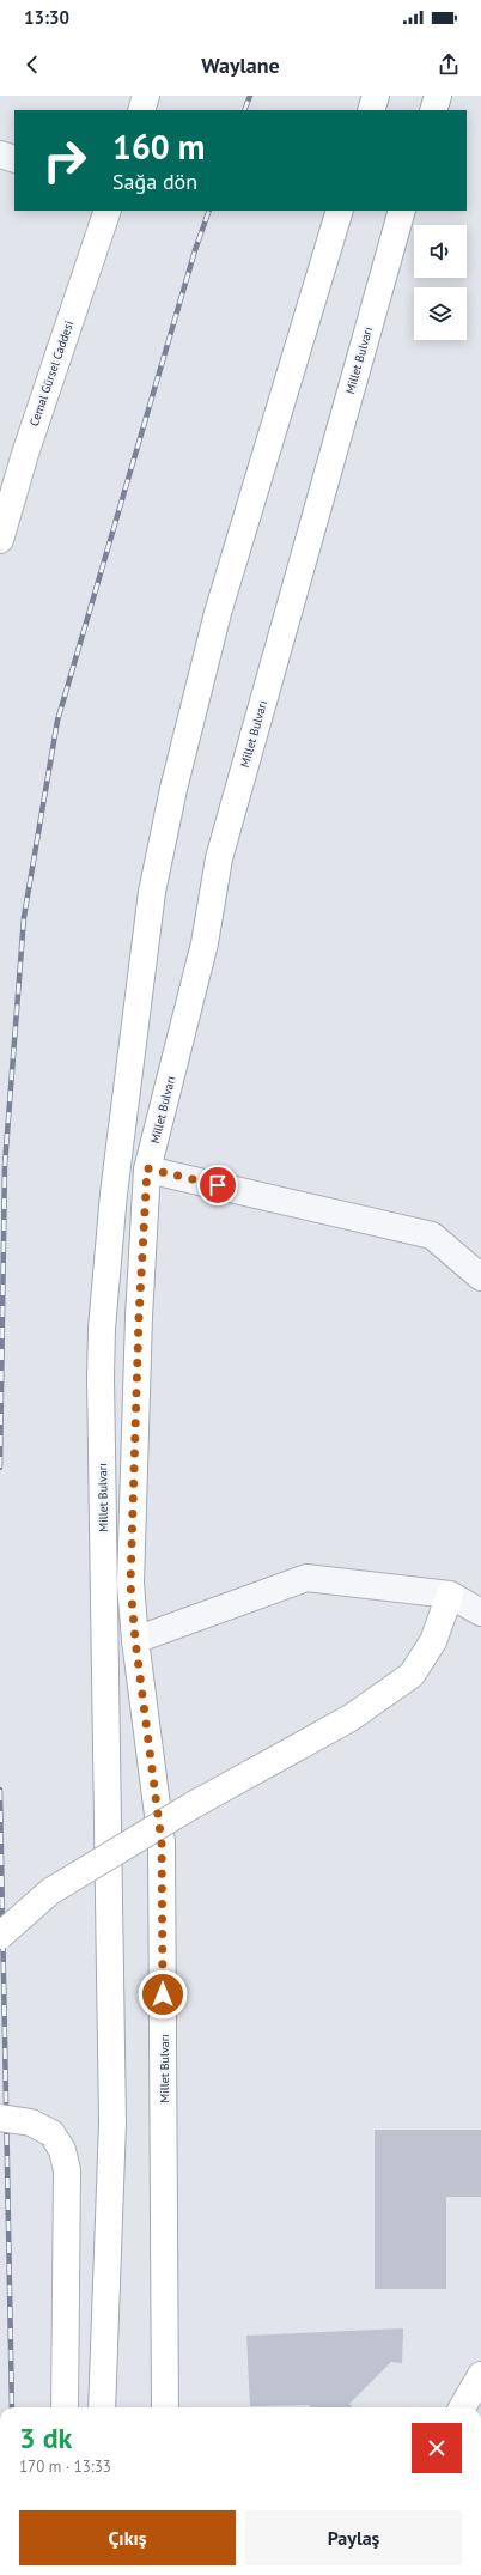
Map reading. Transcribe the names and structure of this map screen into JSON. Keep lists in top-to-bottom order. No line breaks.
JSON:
{"streets":{"main road":["Millet Bulvarı","Cemal Gürsel Caddesi"]},"page":{"status":"13:30","header":"Waylane","turn":["160 m","Sağa dön"],"heading":["3 dk","170 m · 13:33"],"buttons":["Çıkış","Paylaş"]}}
